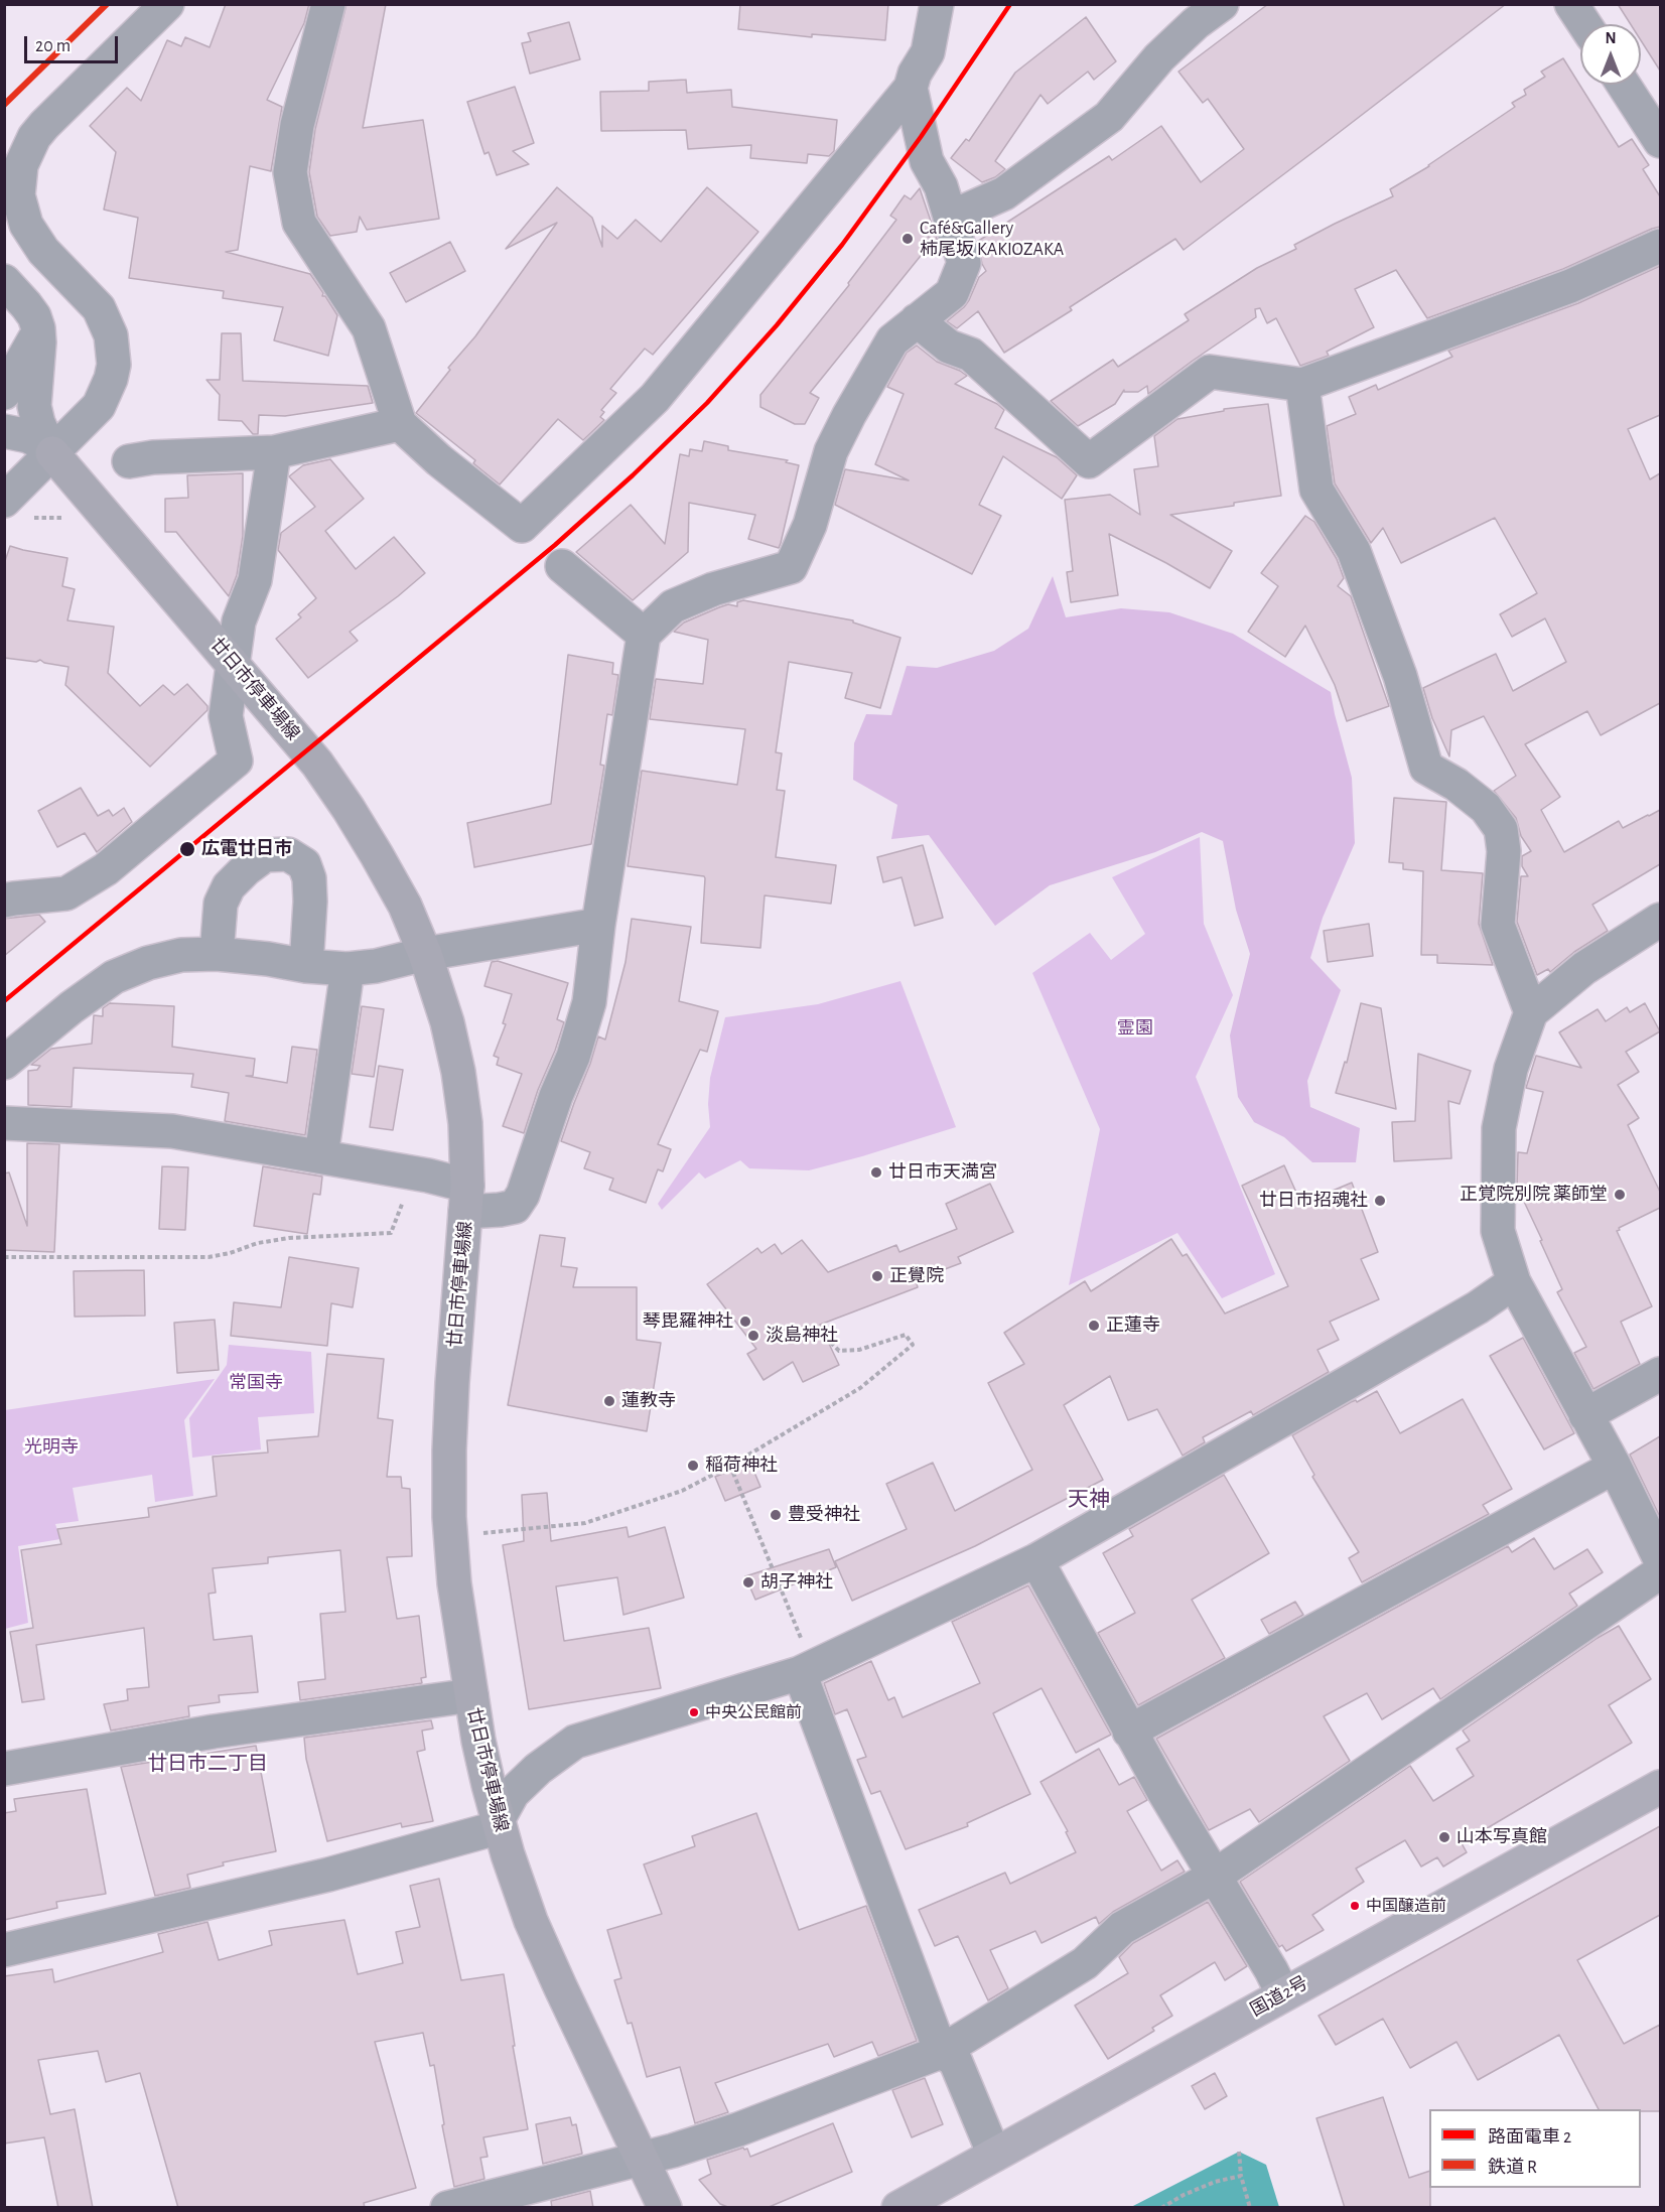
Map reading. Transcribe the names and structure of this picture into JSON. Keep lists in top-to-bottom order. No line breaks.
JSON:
{"streets":{"highway":["国道2号"],"main road":["廿日市停車場線"]},"districts":["天神","廿日市二丁目"],"parks":["霊園","常国寺","光明寺"],"places":["Café&Gallery 柿尾坂 KAKIOZAKA","広電廿日市","廿日市天満宮","正覚院別院 薬師堂","廿日市招魂社","正覺院","琴毘羅神社","正蓮寺","淡島神社","蓮教寺","稲荷神社","豊受神社","胡子神社","中央公民館前","山本写真館","中国醸造前"],"lines":["tram line 2","rail line R"],"legend":["路面電車 2","鉄道 R"],"scale_bar":"20 m","north":"top"}
